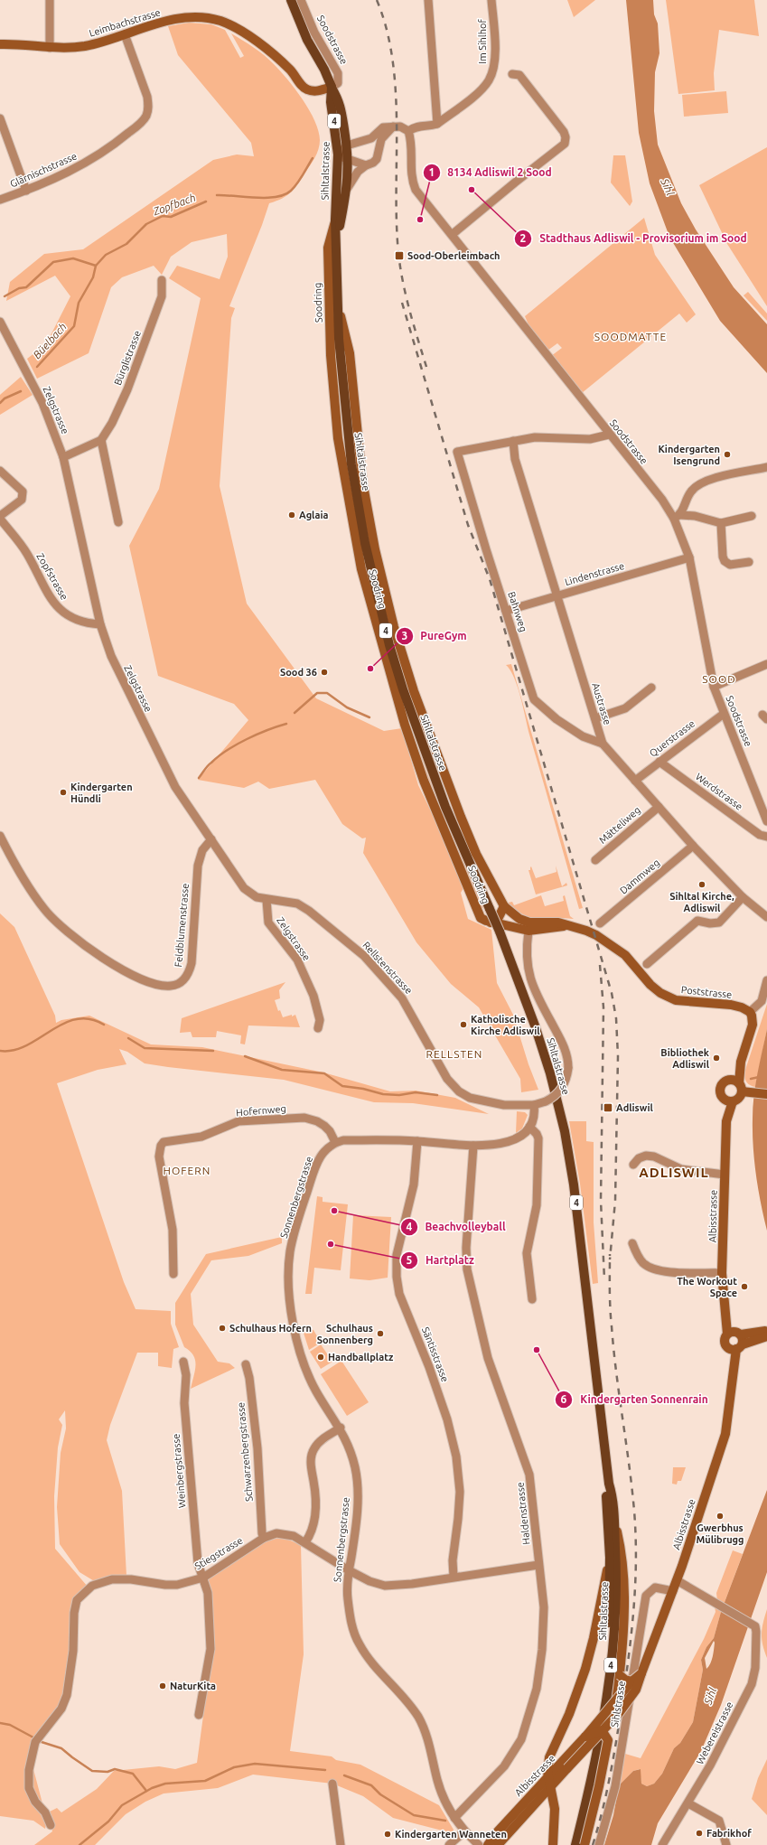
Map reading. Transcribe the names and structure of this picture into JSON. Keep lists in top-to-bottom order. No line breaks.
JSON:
{"streets":{"main road":["4","Sihltalstrasse"],"street":["Leimbachstrasse","Soodstrasse","Im Sihlhof","Glärnischstrasse","Soodring","Bürglistrasse","Zelgstrasse","Lindenstrasse","Zopfstrasse","Bahnweg","Austrasse","Querstrasse","Werdstrasse","Mätteliweg","Dammweg","Feldblumenstrasse","Rellstenstrasse","Poststrasse","Hofernweg","Sonnenbergstrasse","Albisstrasse","Säntisstrasse","Schwarzenbergstrasse","Weinbergstrasse","Haldenstrasse","Stiegstrasse","Sihlstrasse","Webereistrasse"]},"crossings":[["Leimbachstrasse","Soodstrasse"],["Leimbachstrasse","4"],["Leimbachstrasse","Glärnischstrasse"],["Leimbachstrasse","Sihltalstrasse"],["Soodstrasse","4"],["Soodstrasse","Sihltalstrasse"],["Soodstrasse","Lindenstrasse"],["Soodstrasse","Querstrasse"],["4","Sihltalstrasse"],["Sihltalstrasse","Soodring"],["Soodring","Poststrasse"],["Zelgstrasse","Zopfstrasse"],["Zelgstrasse","Feldblumenstrasse"],["Zelgstrasse","Rellstenstrasse"],["Lindenstrasse","Bahnweg"],["Lindenstrasse","Austrasse"],["Bahnweg","Austrasse"],["Austrasse","Querstrasse"],["Austrasse","Mätteliweg"],["Austrasse","Dammweg"],["Querstrasse","Werdstrasse"],["Rellstenstrasse","Poststrasse"],["Hofernweg","Sonnenbergstrasse"],["Sonnenbergstrasse","Haldenstrasse"],["Sonnenbergstrasse","Stiegstrasse"],["Albisstrasse","Sihlstrasse"],["Albisstrasse","Webereistrasse"],["Säntisstrasse","Stiegstrasse"],["Schwarzenbergstrasse","Stiegstrasse"],["Weinbergstrasse","Stiegstrasse"],["Haldenstrasse","Stiegstrasse"]],"districts":["SOODMATTE","SOOD","RELLSTEN","HOFERN","ADLISWIL"],"water":["Sihl","Zopfbach","Büelbach"],"places":{"other":["Stadthaus Adliswil - Provisorium im Sood","8134 Adliswil 2 Sood","Kindergarten Isengrund","Aglaia","PureGym","Sood 36","Kindergarten Hündli","Sihltal Kirche, Adliswil","Katholische Kirche Adliswil","Bibliothek Adliswil","Beachvolleyball","Hartplatz","The Workout Space","Schulhaus Hofern","Schulhaus Sonnenberg","Kindergarten Sonnenrain","Handballplatz","Gwerbhus Mülibrugg","NaturKita","Fabrikhof","Kindergarten Wanneten"],"transit":["Sood-Oberleimbach","Adliswil"]}}
